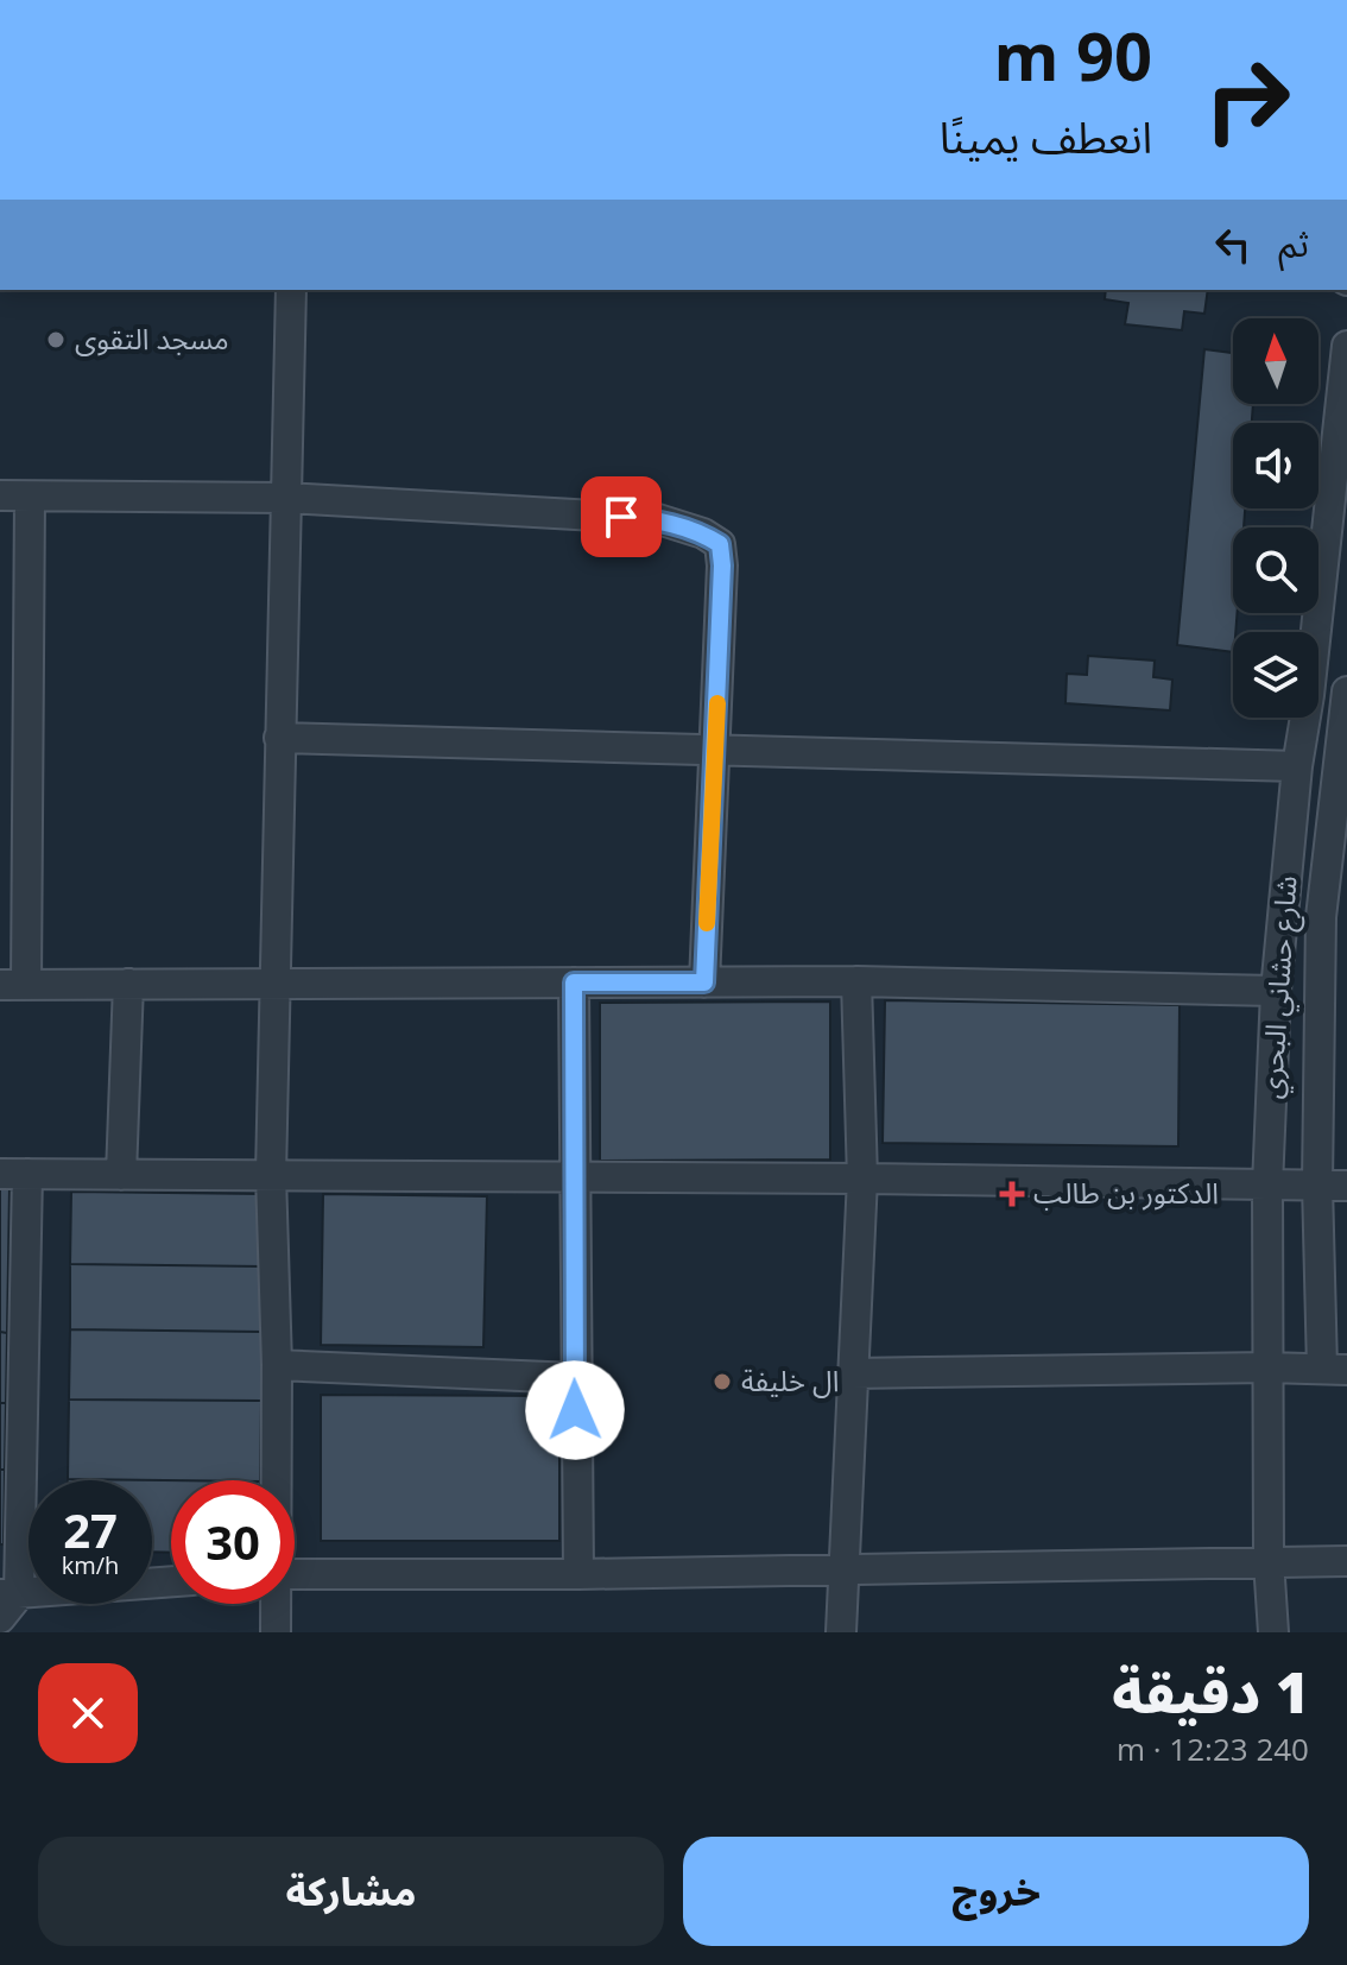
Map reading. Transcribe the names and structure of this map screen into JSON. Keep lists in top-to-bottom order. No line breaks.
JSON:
{"streets":{"street":["شارع حشاني البحري"]},"places":{"other":["مسجد التقوى","ال خليفة"],"health":["الدكتور بن طالب"]},"north":"top","page":{"turn":["90 m","انعطف يمينًا"],"then":"ثم","speed":"27 km/h","limit":"30","heading":["1 دقيقة","240 m · 12:23"],"buttons":["خروج","مشاركة"]}}
